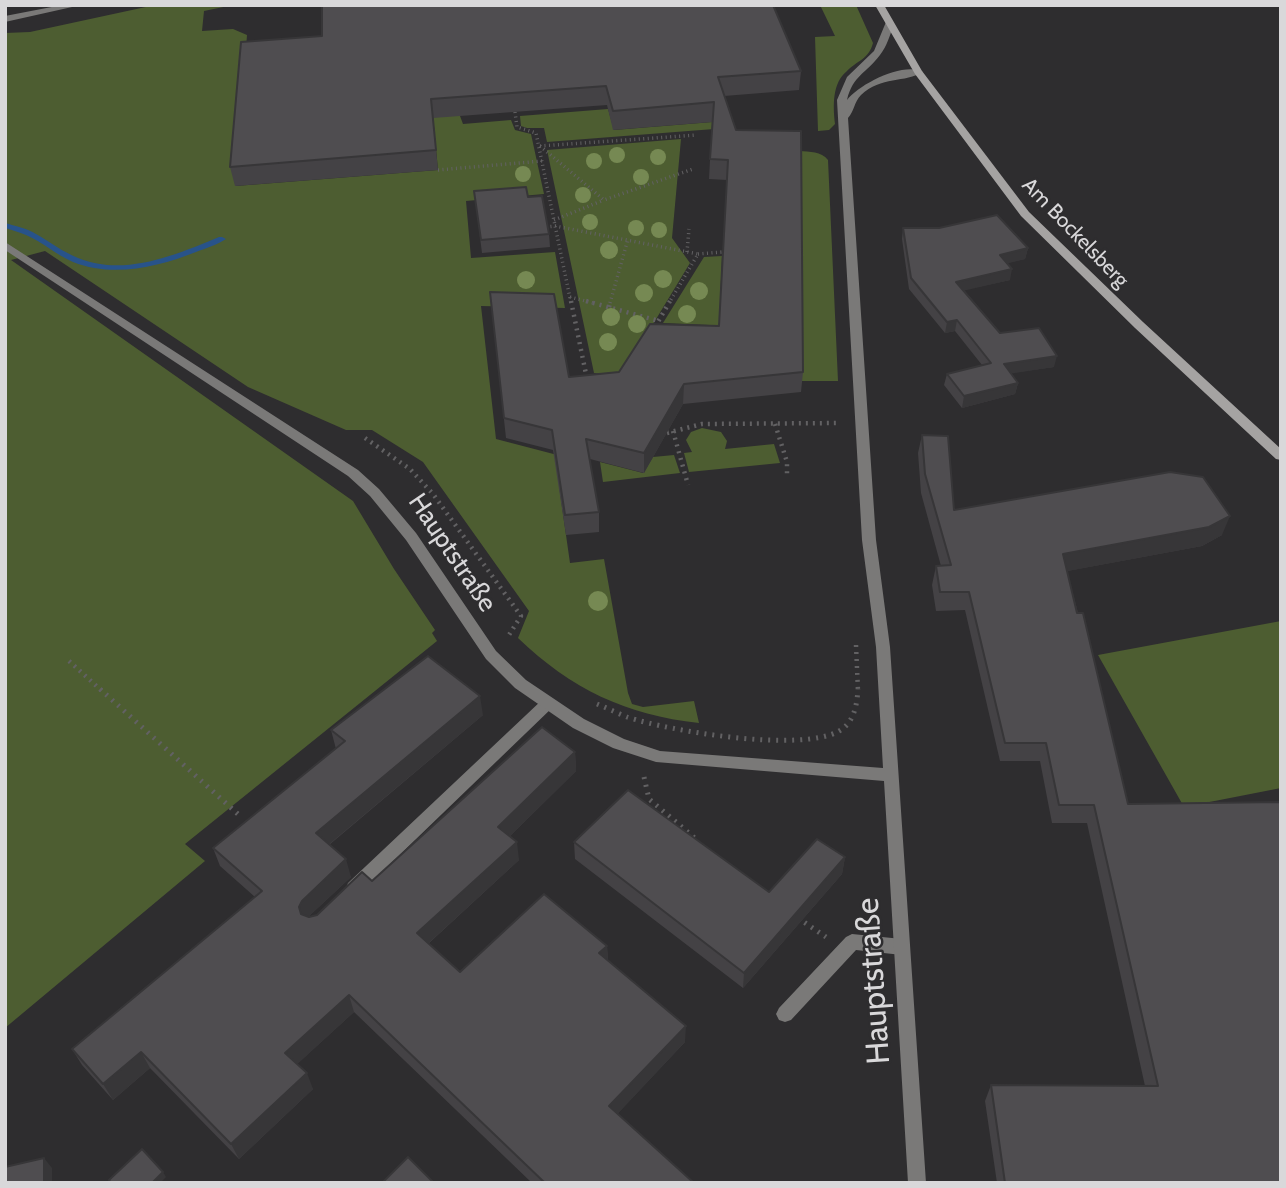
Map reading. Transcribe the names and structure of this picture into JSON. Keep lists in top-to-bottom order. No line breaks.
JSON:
{"streets":{"street":["Am Bockelsberg","Hauptstraße"]},"crossings":[["Am Bockelsberg","Hauptstraße"]]}
